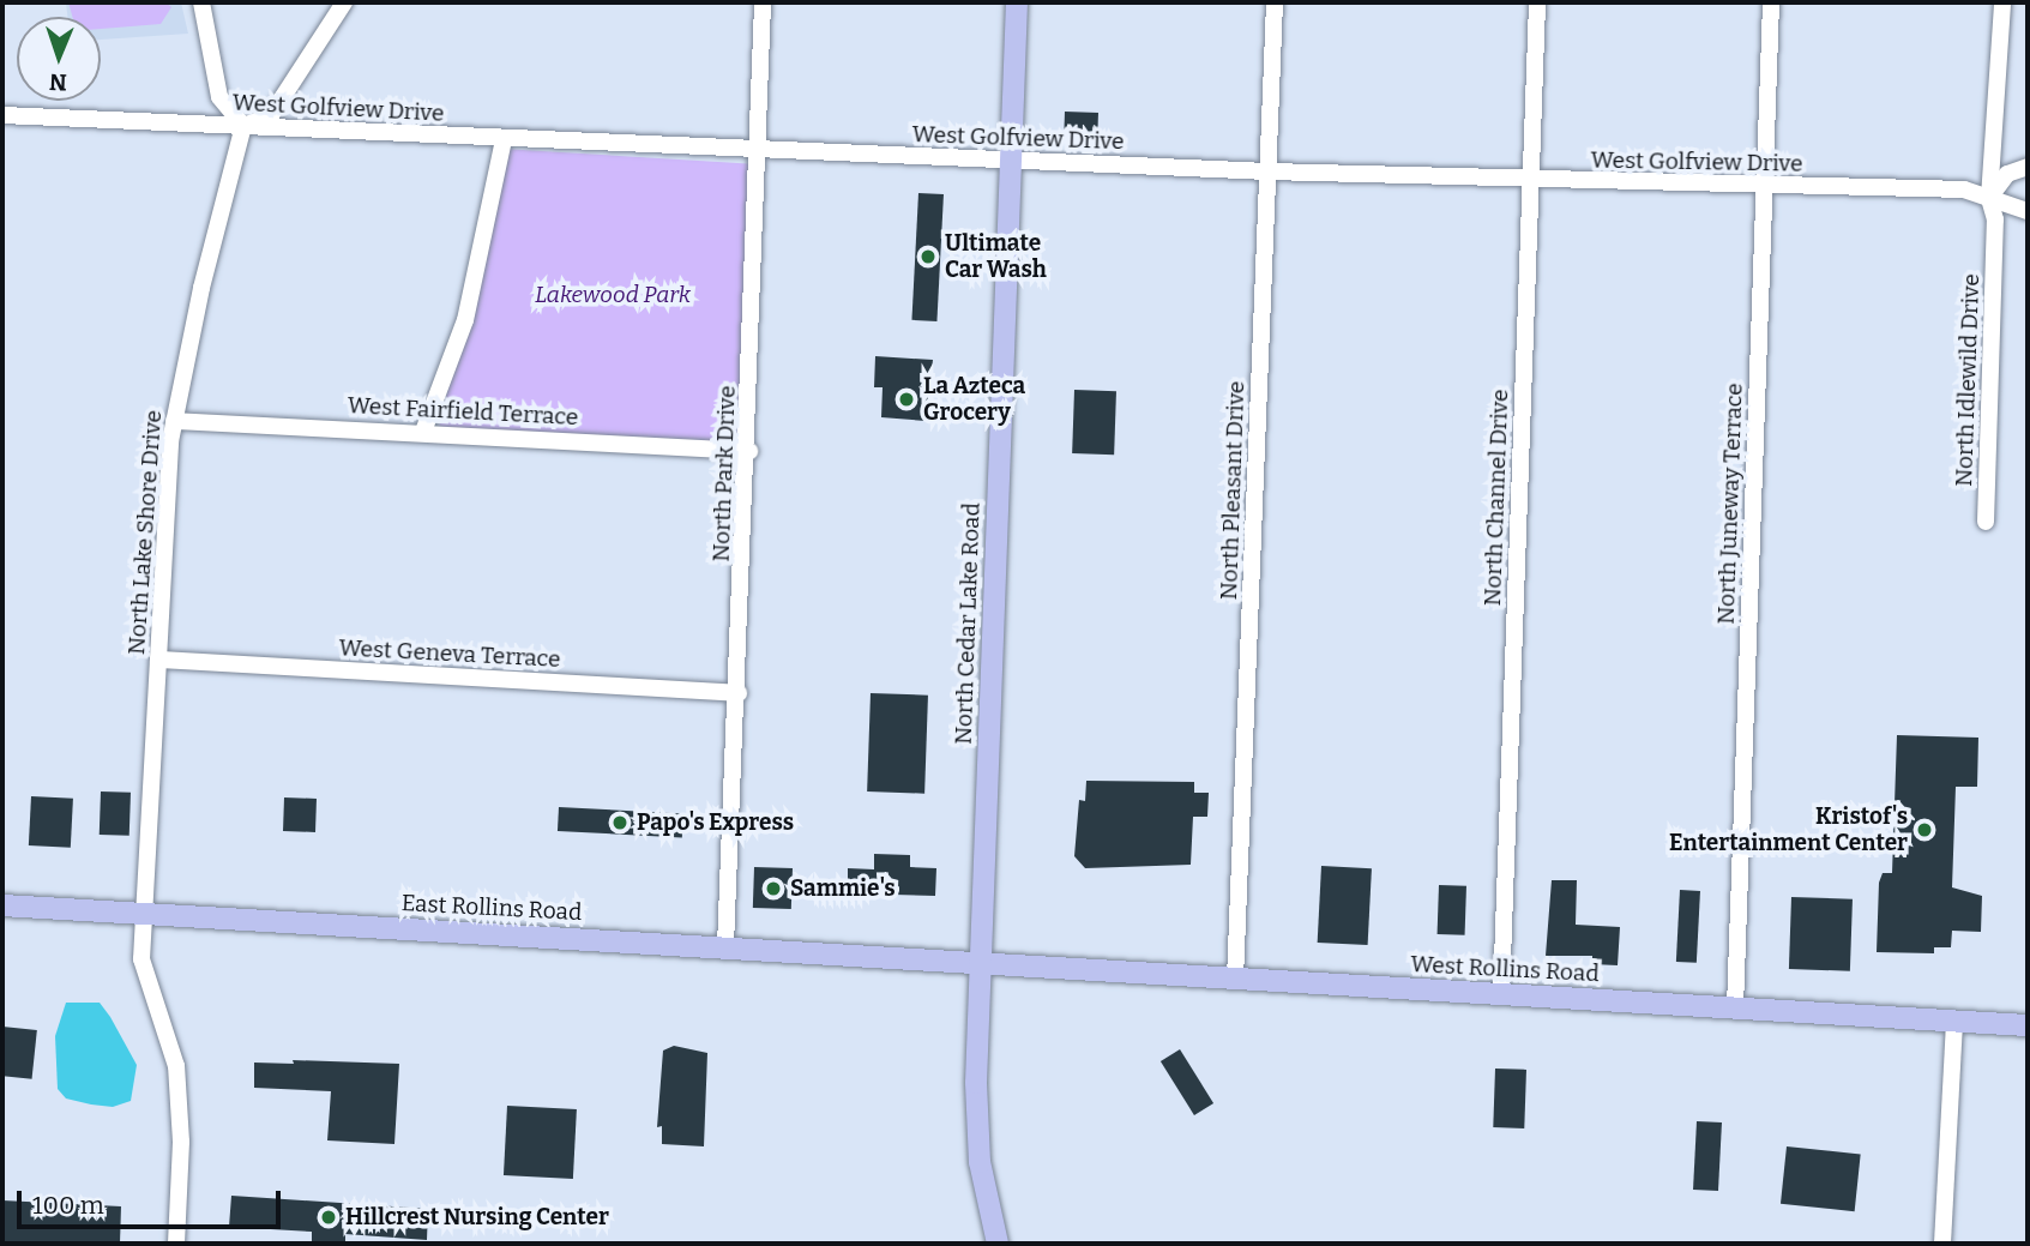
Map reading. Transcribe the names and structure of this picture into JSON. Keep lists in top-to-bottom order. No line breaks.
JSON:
{"streets":{"main road":["North Cedar Lake Road","East Rollins Road","West Rollins Road"],"street":["West Golfview Drive","North Idlewild Drive","West Fairfield Terrace","North Park Drive","North Pleasant Drive","North Channel Drive","North Juneway Terrace","North Lake Shore Drive","West Geneva Terrace"]},"crossings":[["West Golfview Drive","North Idlewild Drive"],["West Golfview Drive","North Park Drive"],["West Golfview Drive","North Pleasant Drive"],["West Golfview Drive","North Channel Drive"],["West Golfview Drive","North Juneway Terrace"],["West Golfview Drive","North Lake Shore Drive"],["West Golfview Drive","North Cedar Lake Road"],["West Fairfield Terrace","North Park Drive"],["West Fairfield Terrace","North Lake Shore Drive"],["North Park Drive","West Geneva Terrace"],["North Park Drive","East Rollins Road"],["North Pleasant Drive","West Rollins Road"],["North Channel Drive","West Rollins Road"],["North Juneway Terrace","West Rollins Road"],["North Lake Shore Drive","West Geneva Terrace"],["North Lake Shore Drive","East Rollins Road"],["North Cedar Lake Road","East Rollins Road"],["North Cedar Lake Road","West Rollins Road"],["East Rollins Road","West Rollins Road"]],"parks":["Lakewood Park"],"places":["Ultimate Car Wash","La Azteca Grocery","Papo's Express","Kristof's Entertainment Center","Sammie's","Hillcrest Nursing Center"],"scale_bar":"100 m","north":"bottom"}
